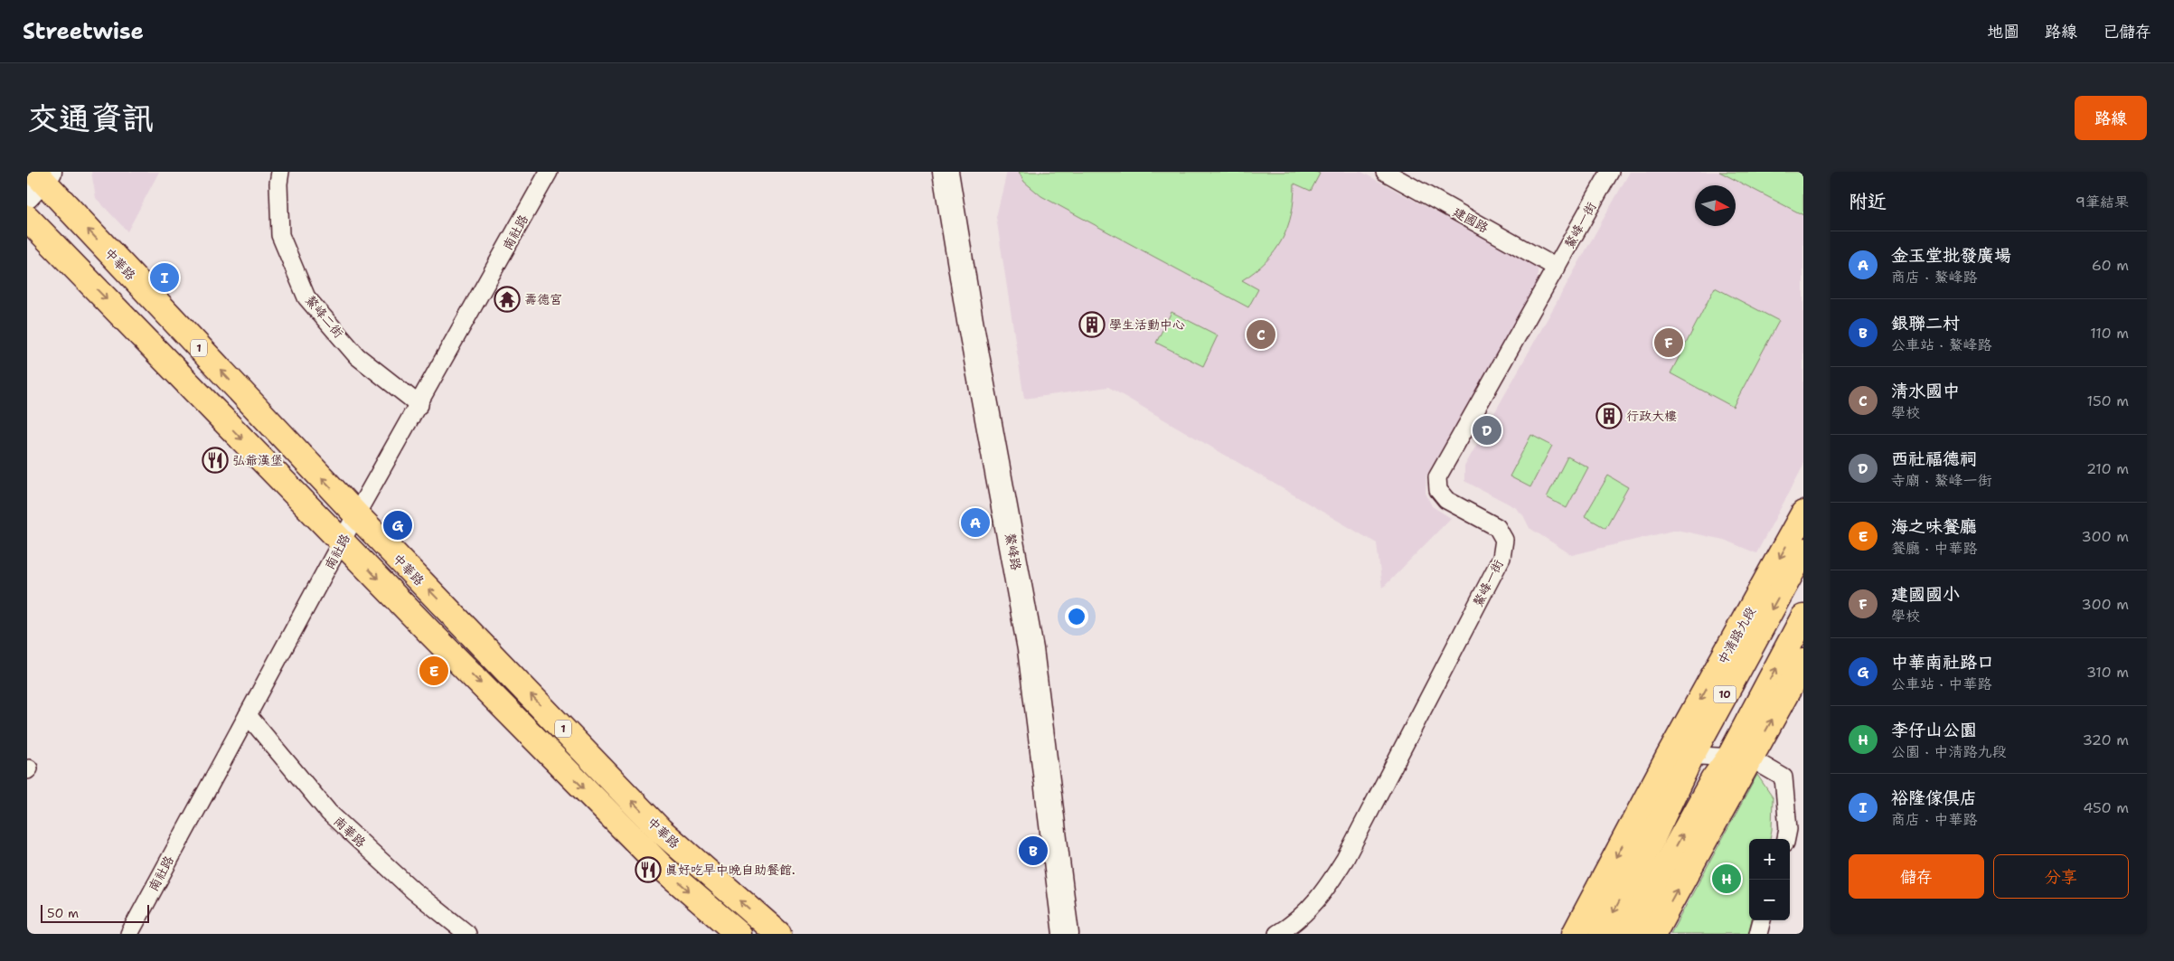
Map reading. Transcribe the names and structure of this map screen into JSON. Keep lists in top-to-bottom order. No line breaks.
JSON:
{"streets":{"main road":["中華路","1","中清路九段","10"],"street":["建國路","鰲峰一街","南社路","鰲峰二街","鰲峰路","南華路"]},"crossings":[["建國路","鰲峰一街"],["南社路","中華路"],["南社路","鰲峰二街"],["南社路","南華路"],["中清路九段","10"]],"places":{"temple":["壽德宮"],"building":["學生活動中心","行政大樓"],"restaurant":["弘爺漢堡","真好吃早中晚自助餐館."]},"scale_bar":"50 m","north":"right","page":{"header":"Streetwise","nav":["地圖","路線","已儲存"],"buttons":["路線",["儲存","分享"]],"title":"交通資訊","heading":["附近","9筆結果"],"list":[{"mark":"A","name":"金玉堂批發廣場","note":"商店 · 鰲峰路","value":"60 m"},{"mark":"B","name":"銀聯二村","note":"公車站 · 鰲峰路","value":"110 m"},{"mark":"C","name":"清水國中","note":"學校","value":"150 m"},{"mark":"D","name":"西社福德祠","note":"寺廟 · 鰲峰一街","value":"210 m"},{"mark":"E","name":"海之味餐廳","note":"餐廳 · 中華路","value":"300 m"},{"mark":"F","name":"建國國小","note":"學校","value":"300 m"},{"mark":"G","name":"中華南社路口","note":"公車站 · 中華路","value":"310 m"},{"mark":"H","name":"李仔山公園","note":"公園 · 中清路九段","value":"320 m"},{"mark":"I","name":"裕隆傢俱店","note":"商店 · 中華路","value":"450 m"}],"pins":["I","C","F","D","A","G","E","B","H"],"map_buttons":["+","−"],"scale":"50 m"}}
